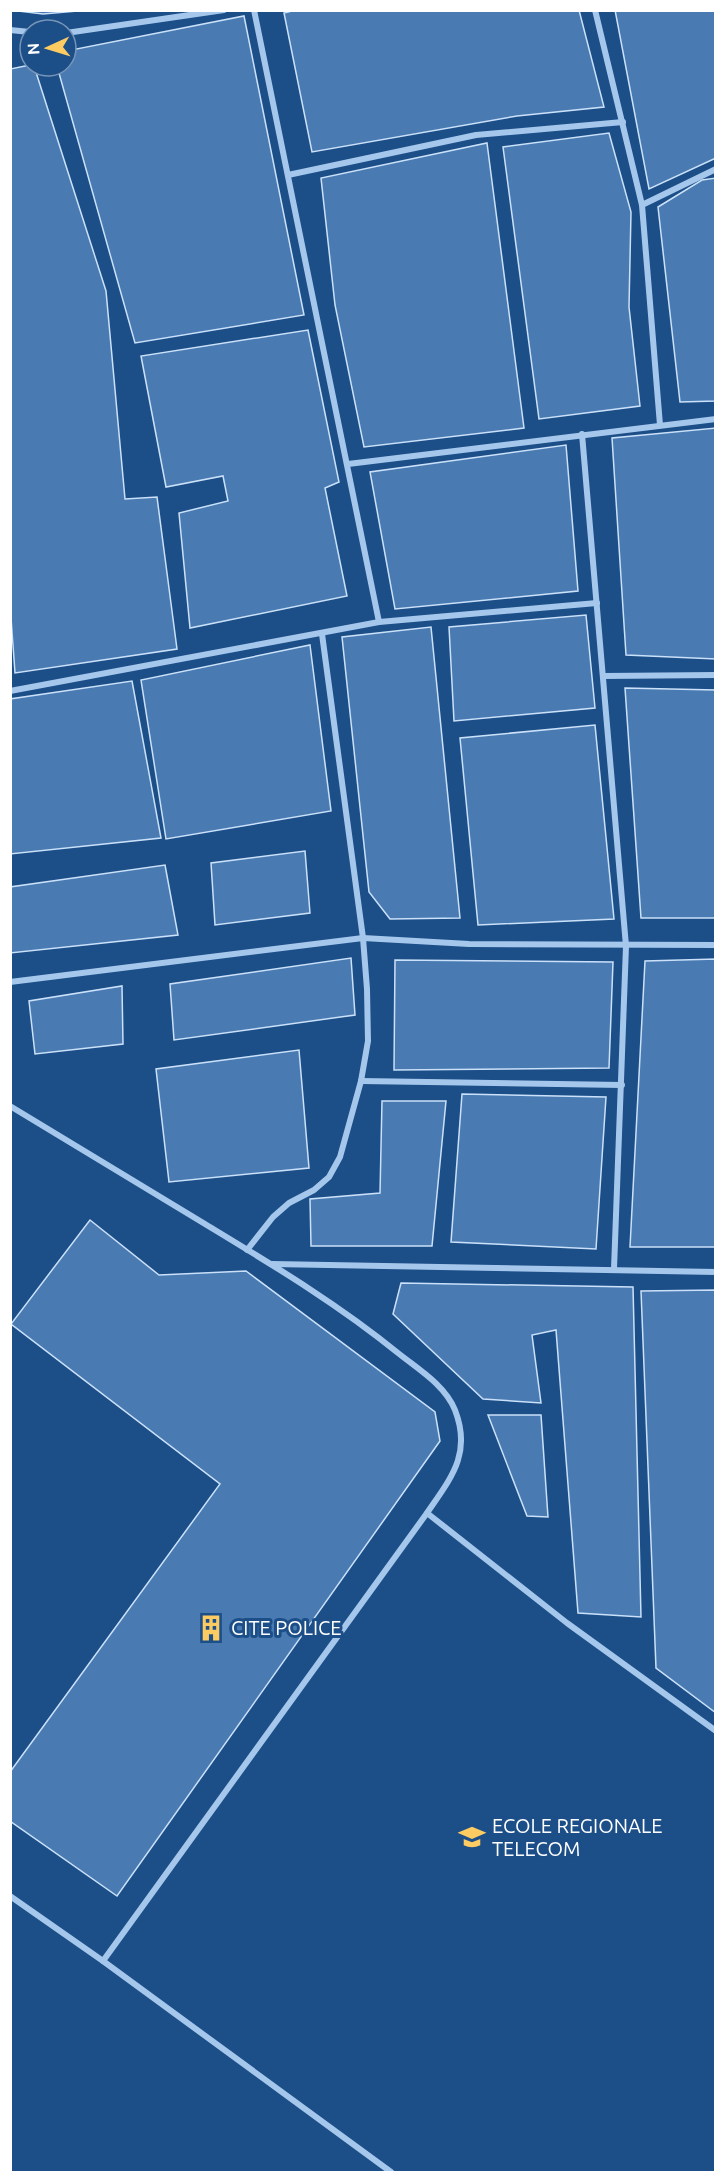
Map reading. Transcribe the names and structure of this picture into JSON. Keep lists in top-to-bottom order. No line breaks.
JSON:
{"places":{"building":["CITE POLICE"],"school or university":["ECOLE REGIONALE TELECOM"]},"north":"left"}
